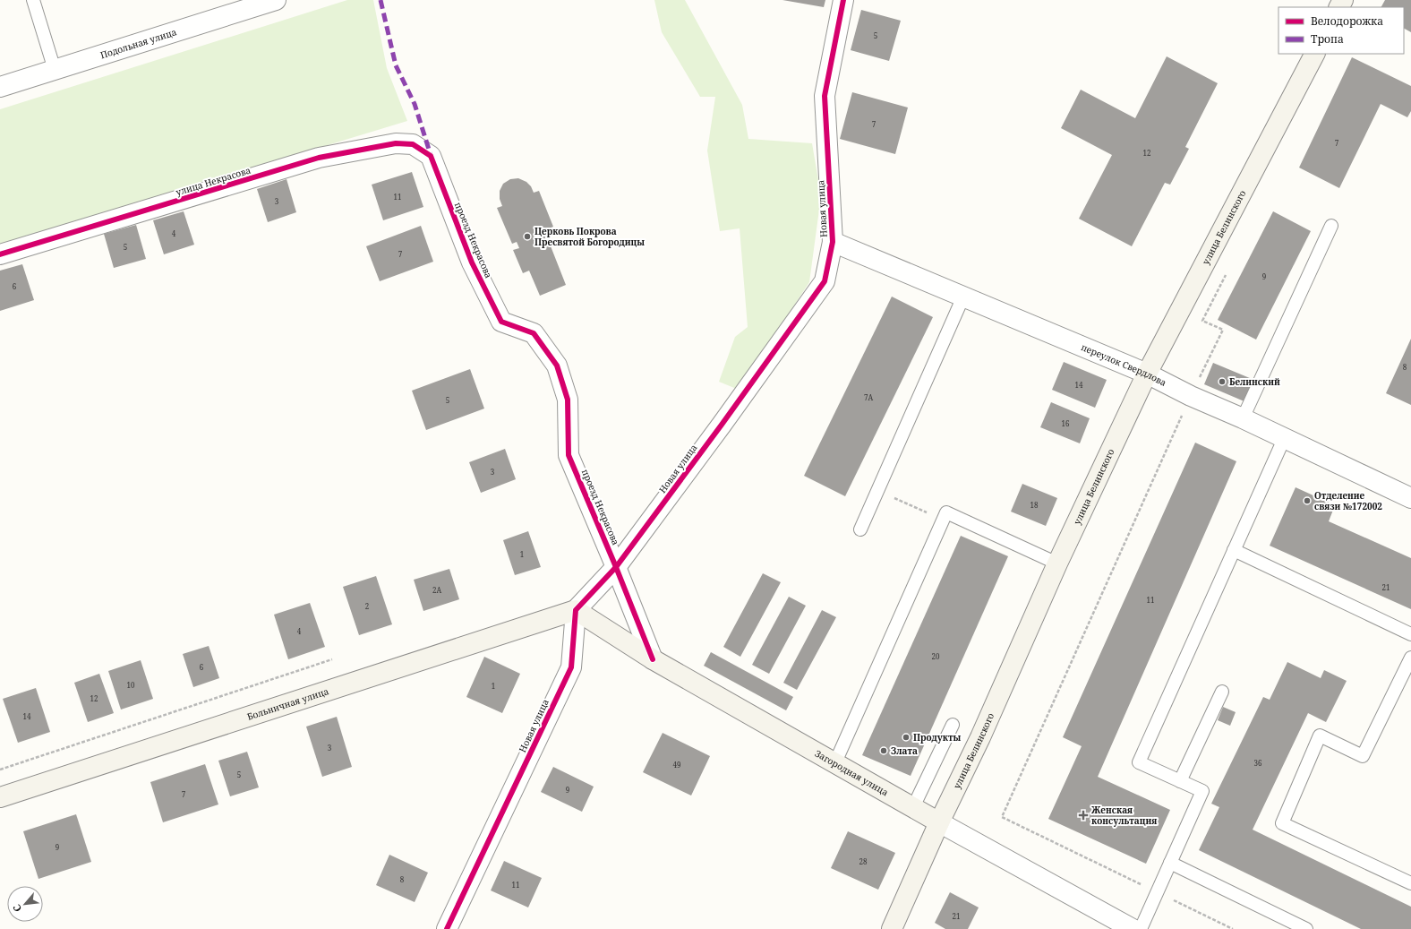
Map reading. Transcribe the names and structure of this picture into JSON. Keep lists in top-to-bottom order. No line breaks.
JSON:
{"streets":{"street":["Подольная улица","улица Некрасова","Новая улица","улица Белинского","проезд Некрасова","переулок Свердлова","Больничная улица","Загородная улица"]},"crossings":[["улица Некрасова","проезд Некрасова"],["Новая улица","проезд Некрасова"],["Новая улица","переулок Свердлова"],["Новая улица","Больничная улица"],["Новая улица","Загородная улица"],["улица Белинского","переулок Свердлова"],["улица Белинского","Загородная улица"],["проезд Некрасова","Загородная улица"],["Больничная улица","Загородная улица"]],"places":{"other":["Церковь Покрова Пресвятой Богородицы","Белинский","Отделение связи №172002","Продукты","Злата"],"health":["Женская консультация"]},"house_numbers":["5","7","7","12","11","3","4","5","7","9","6","8","14","7А","5","16","3","18","1","21","2А","11","2","4","20","6","10","1","12","14","3","36","49","5","9","7","9","28","8","11","21"],"legend":["Велодорожка","Тропа"],"north":"bottom left"}
